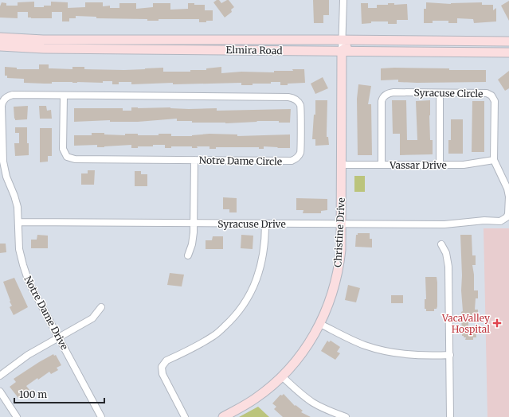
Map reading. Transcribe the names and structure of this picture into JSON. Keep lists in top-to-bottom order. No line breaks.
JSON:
{"streets":{"main road":["Elmira Road","Christine Drive"],"street":["Syracuse Circle","Notre Dame Circle","Vassar Drive","Syracuse Drive","Notre Dame Drive"]},"crossings":[["Elmira Road","Christine Drive"],["Syracuse Circle","Vassar Drive"],["Syracuse Circle","Syracuse Drive"],["Notre Dame Circle","Notre Dame Drive"],["Vassar Drive","Christine Drive"],["Syracuse Drive","Christine Drive"],["Syracuse Drive","Notre Dame Drive"]],"places":{"health":["VacaValley Hospital"]},"scale_bar":"100 m"}
